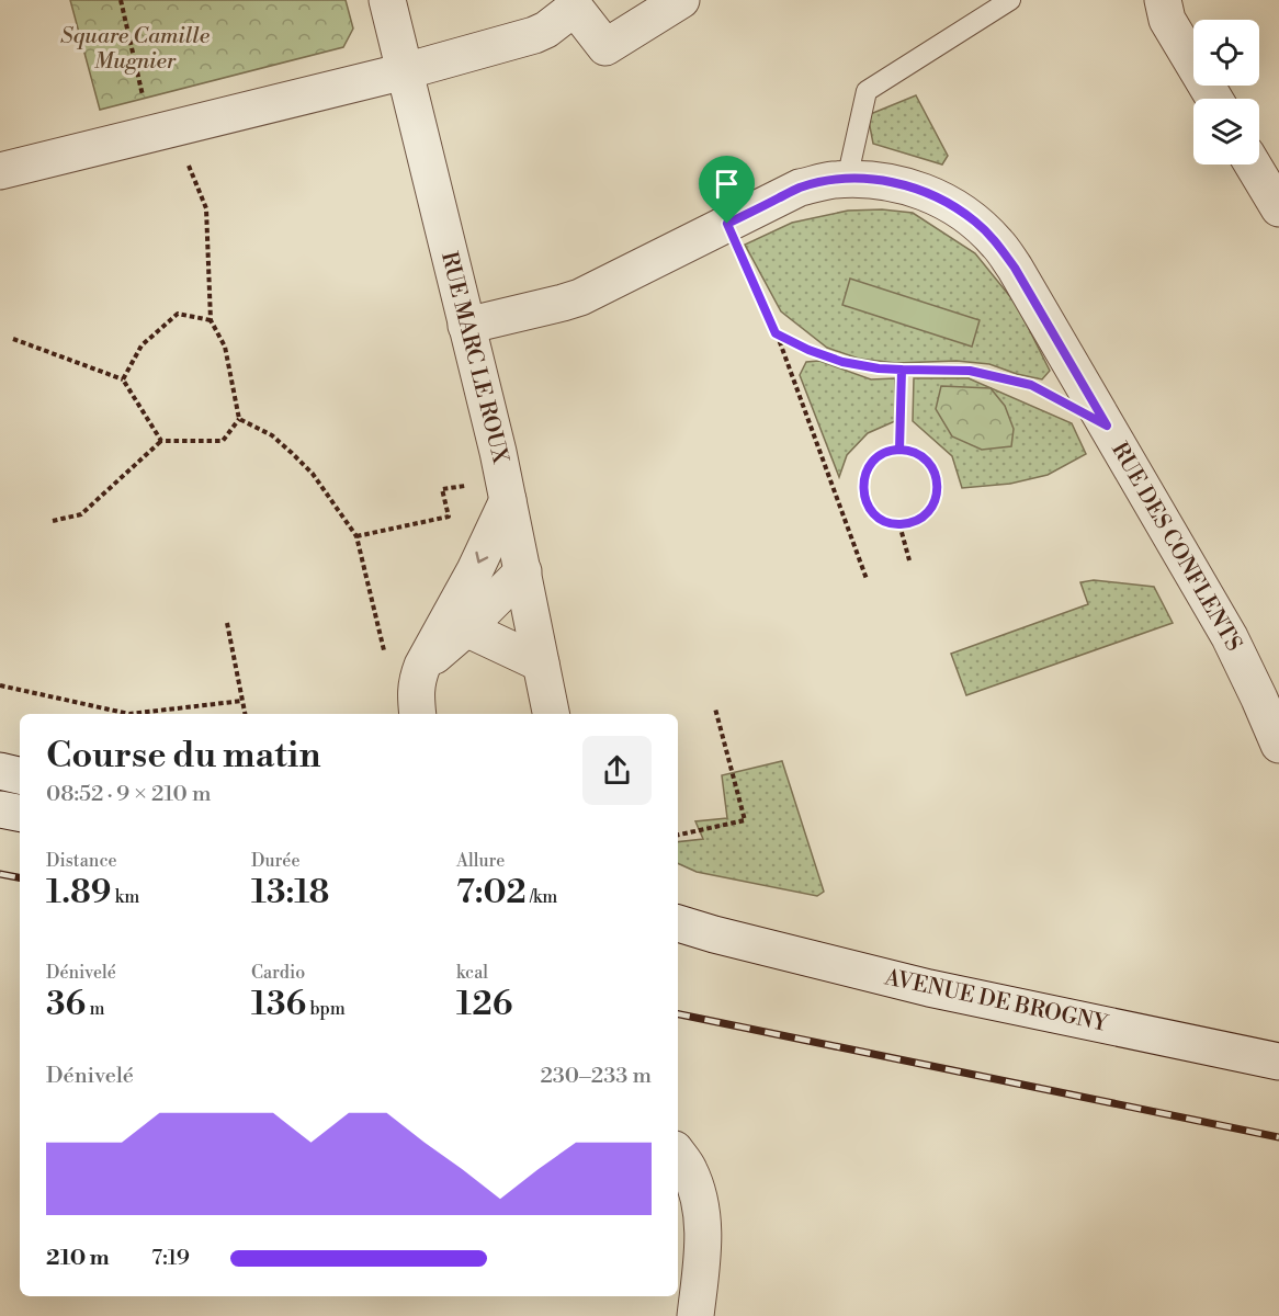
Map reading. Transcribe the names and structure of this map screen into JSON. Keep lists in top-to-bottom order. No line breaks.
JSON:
{"streets":{"street":["RUE MARC LE ROUX","RUE DES CONFLENTS","AVENUE DE BROGNY"]},"crossings":[["RUE MARC LE ROUX","RUE DES CONFLENTS"]],"parks":["Square Camille Mugnier"],"page":{"heading":["Course du matin","08:52 · 9 × 210 m"],"stats":[["Distance","1.89 km"],["Durée","13:18"],["Allure","7:02 /km"],["Dénivelé","36 m"],["Cardio","136 bpm"],["kcal","126"]],"chart":["Dénivelé","230–233 m"],"list":[{"name":"210 m","note":"7:19"}]}}
